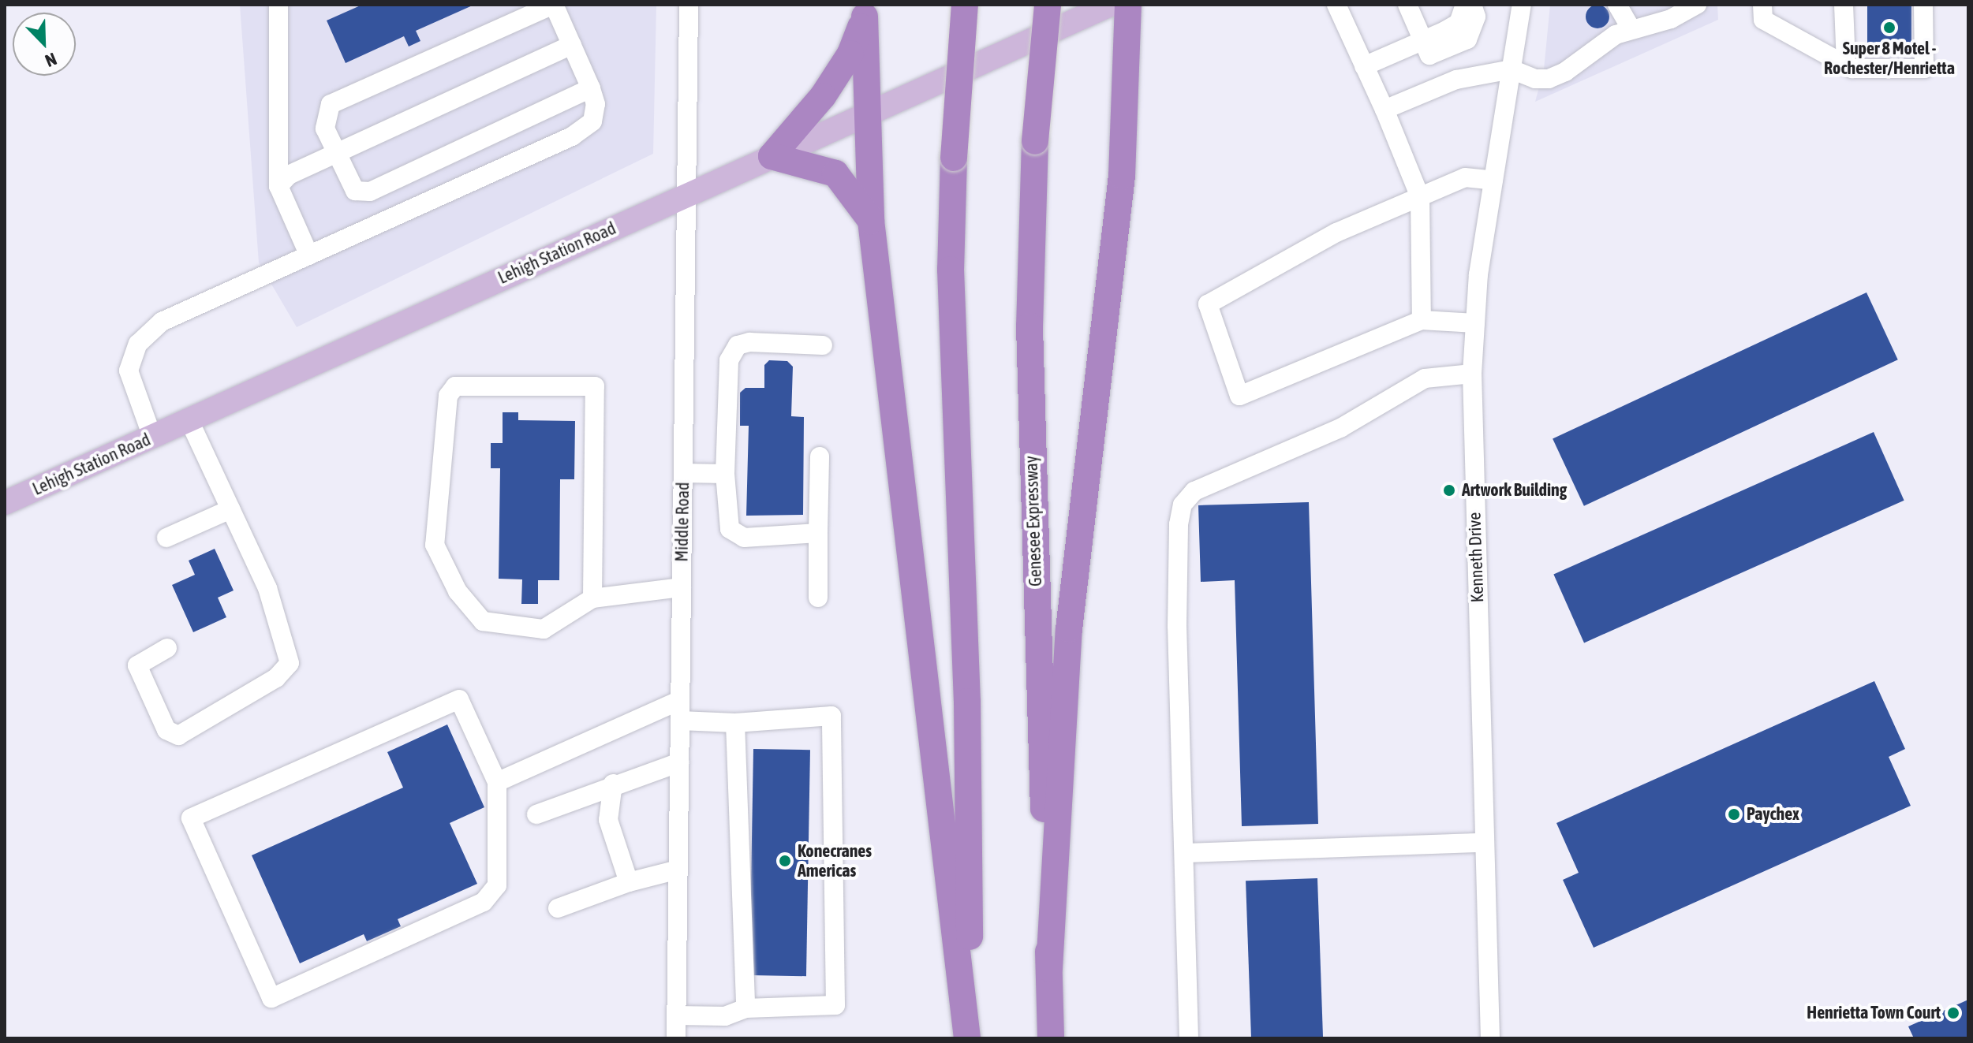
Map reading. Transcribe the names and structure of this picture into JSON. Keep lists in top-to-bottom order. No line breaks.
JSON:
{"streets":{"highway":["Genesee Expressway"],"main road":["Lehigh Station Road"],"street":["Middle Road","Kenneth Drive"]},"crossings":[["Lehigh Station Road","Middle Road"]],"places":["Super 8 Motel - Rochester/Henrietta","Artwork Building","Paychex","Konecranes Americas","Henrietta Town Court"],"north":"bottom right"}
